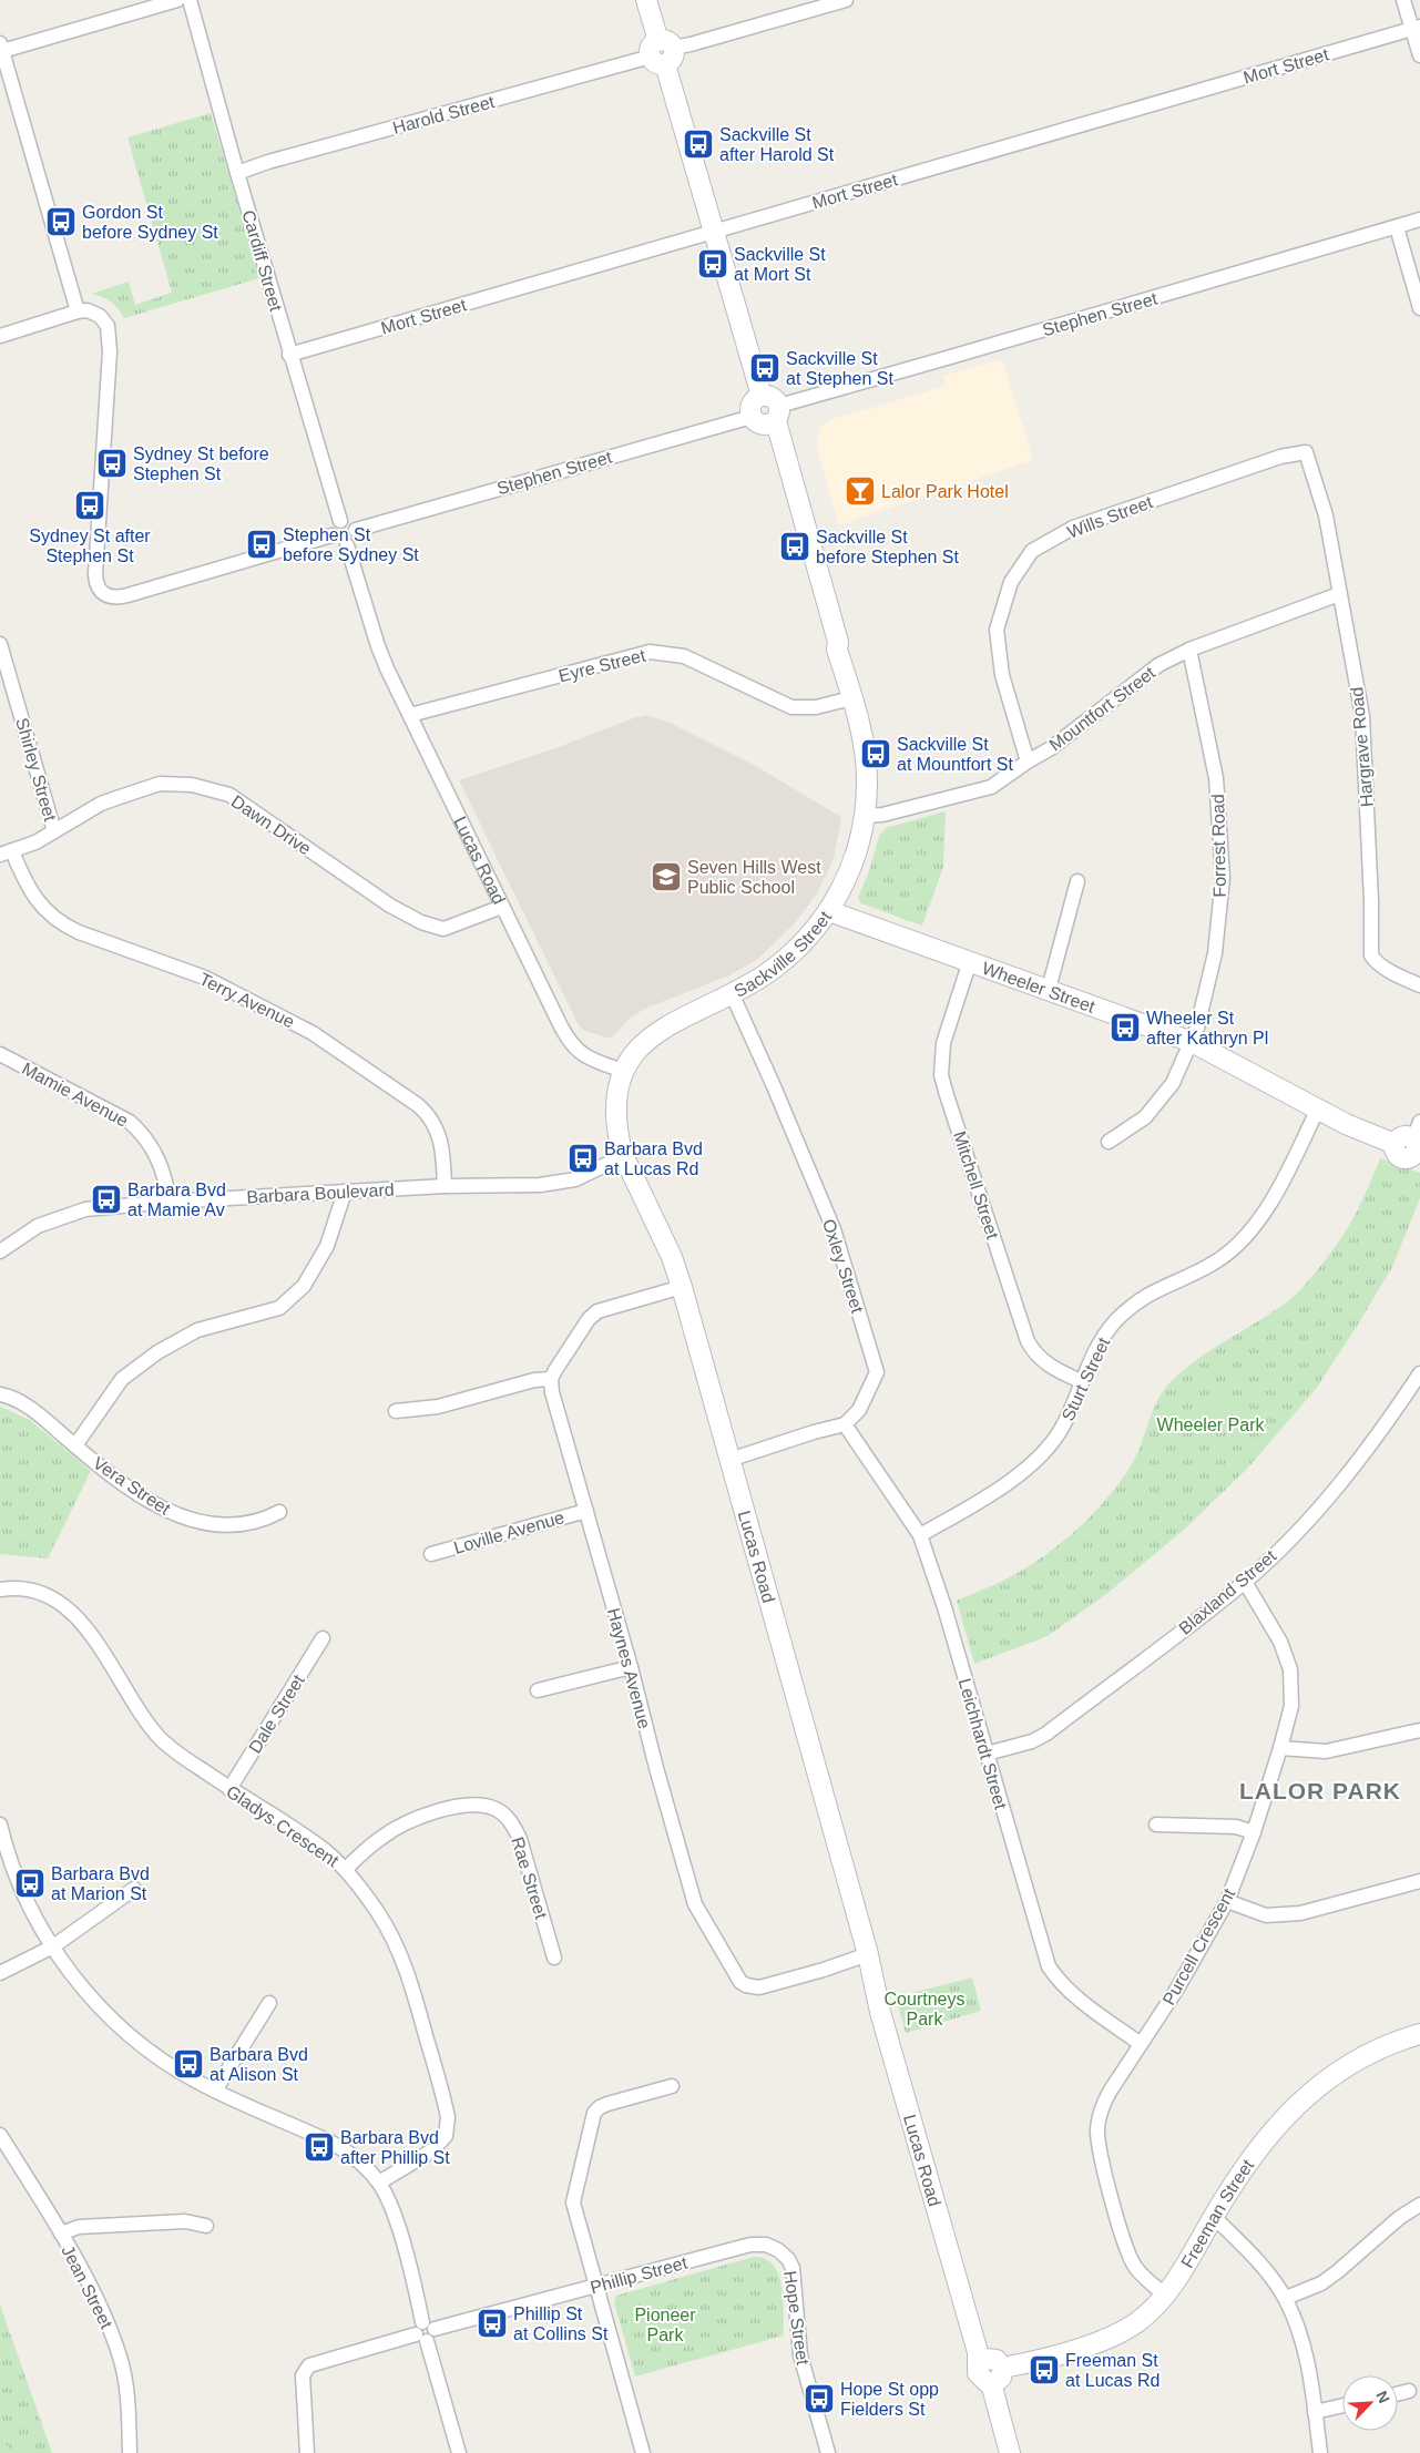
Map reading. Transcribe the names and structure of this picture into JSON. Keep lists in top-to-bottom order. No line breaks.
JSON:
{"streets":{"street":["Mort Street","Harold Street","Cardiff Street","Stephen Street","Wills Street","Eyre Street","Mountfort Street","Hargrave Road","Shirley Street","Dawn Drive","Forrest Road","Lucas Road","Sackville Street","Wheeler Street","Terry Avenue","Mamie Avenue","Mitchell Street","Barbara Boulevard","Oxley Street","Sturt Street","Vera Street","Loville Avenue","Blaxland Street","Haynes Avenue","Dale Street","Leichhardt Street","Gladys Crescent","Rae Street","Purcell Crescent","Freeman Street","Phillip Street","Jean Street","Hope Street"]},"crossings":[["Mort Street","Cardiff Street"],["Mort Street","Sackville Street"],["Harold Street","Cardiff Street"],["Harold Street","Sackville Street"],["Cardiff Street","Stephen Street"],["Cardiff Street","Lucas Road"],["Stephen Street","Lucas Road"],["Stephen Street","Sackville Street"],["Wills Street","Mountfort Street"],["Wills Street","Hargrave Road"],["Eyre Street","Lucas Road"],["Eyre Street","Sackville Street"],["Mountfort Street","Hargrave Road"],["Mountfort Street","Forrest Road"],["Mountfort Street","Sackville Street"],["Shirley Street","Dawn Drive"],["Dawn Drive","Lucas Road"],["Dawn Drive","Terry Avenue"],["Forrest Road","Wheeler Street"],["Lucas Road","Sackville Street"],["Lucas Road","Barbara Boulevard"],["Lucas Road","Haynes Avenue"],["Lucas Road","Freeman Street"],["Sackville Street","Wheeler Street"],["Sackville Street","Oxley Street"],["Wheeler Street","Mitchell Street"],["Wheeler Street","Sturt Street"],["Terry Avenue","Barbara Boulevard"],["Mamie Avenue","Barbara Boulevard"],["Mitchell Street","Sturt Street"],["Oxley Street","Leichhardt Street"],["Sturt Street","Leichhardt Street"],["Loville Avenue","Haynes Avenue"],["Blaxland Street","Leichhardt Street"],["Blaxland Street","Purcell Crescent"],["Dale Street","Gladys Crescent"],["Leichhardt Street","Purcell Crescent"],["Gladys Crescent","Rae Street"],["Purcell Crescent","Freeman Street"],["Phillip Street","Hope Street"]],"districts":["LALOR PARK"],"parks":["Wheeler Park","Courtneys Park","Pioneer Park"],"places":{"bus stop":["Sackville St after Harold St","Gordon St before Sydney St","Sackville St at Mort St","Sackville St at Stephen St","Sydney St before Stephen St","Sydney St after Stephen St","Stephen St before Sydney St","Sackville St before Stephen St","Sackville St at Mountfort St","Wheeler St after Kathryn Pl","Barbara Bvd at Lucas Rd","Barbara Bvd at Mamie Av","Barbara Bvd at Marion St","Barbara Bvd at Alison St","Barbara Bvd after Phillip St","Phillip St at Collins St","Freeman St at Lucas Rd","Hope St opp Fielders St"],"bar":["Lalor Park Hotel"],"school or university":["Seven Hills West Public School"]},"north":"top right"}
